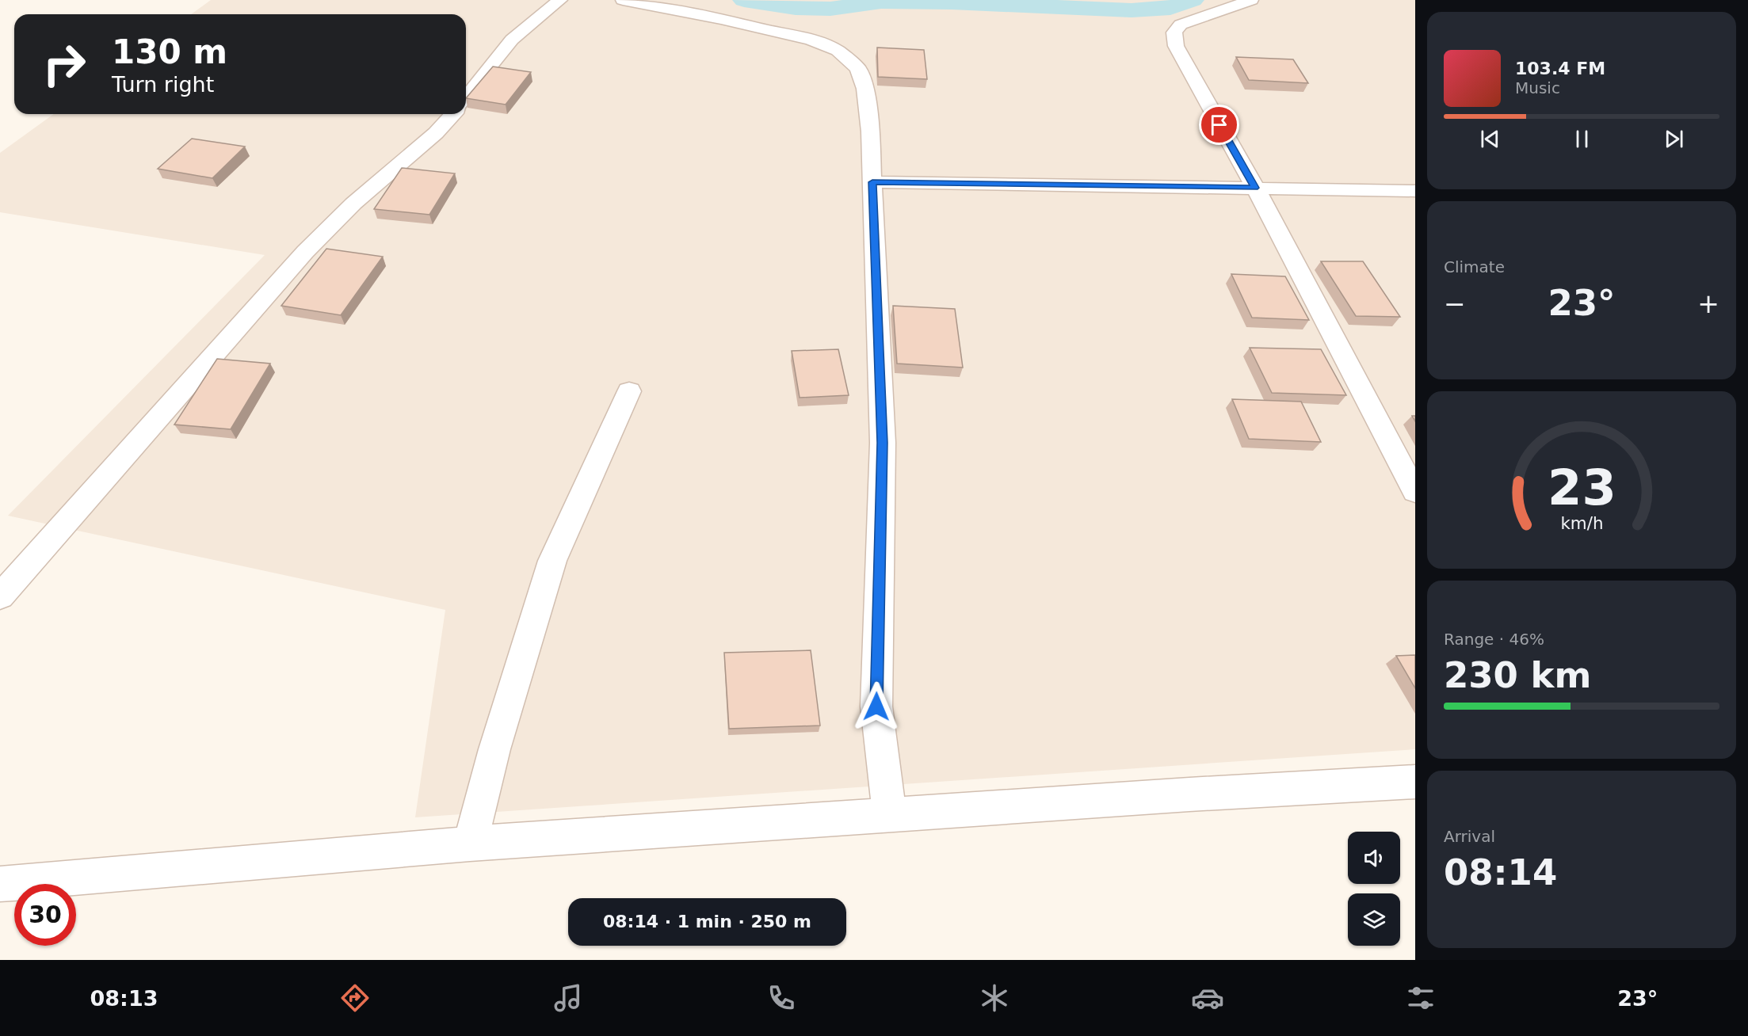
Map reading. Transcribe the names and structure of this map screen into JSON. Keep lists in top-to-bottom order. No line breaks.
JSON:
{"page":{"turn":["130 m","Turn right"],"song":["103.4 FM","Music"],"tile":["Climate",["Range · 46%","230 km"],["Arrival","08:14"]],"heat":["−","23°","+"],"limit":"30","trip":"08:14 · 1 min · 250 m","tabs":["08:13","23°"],"gauge":["23","km/h"]}}
